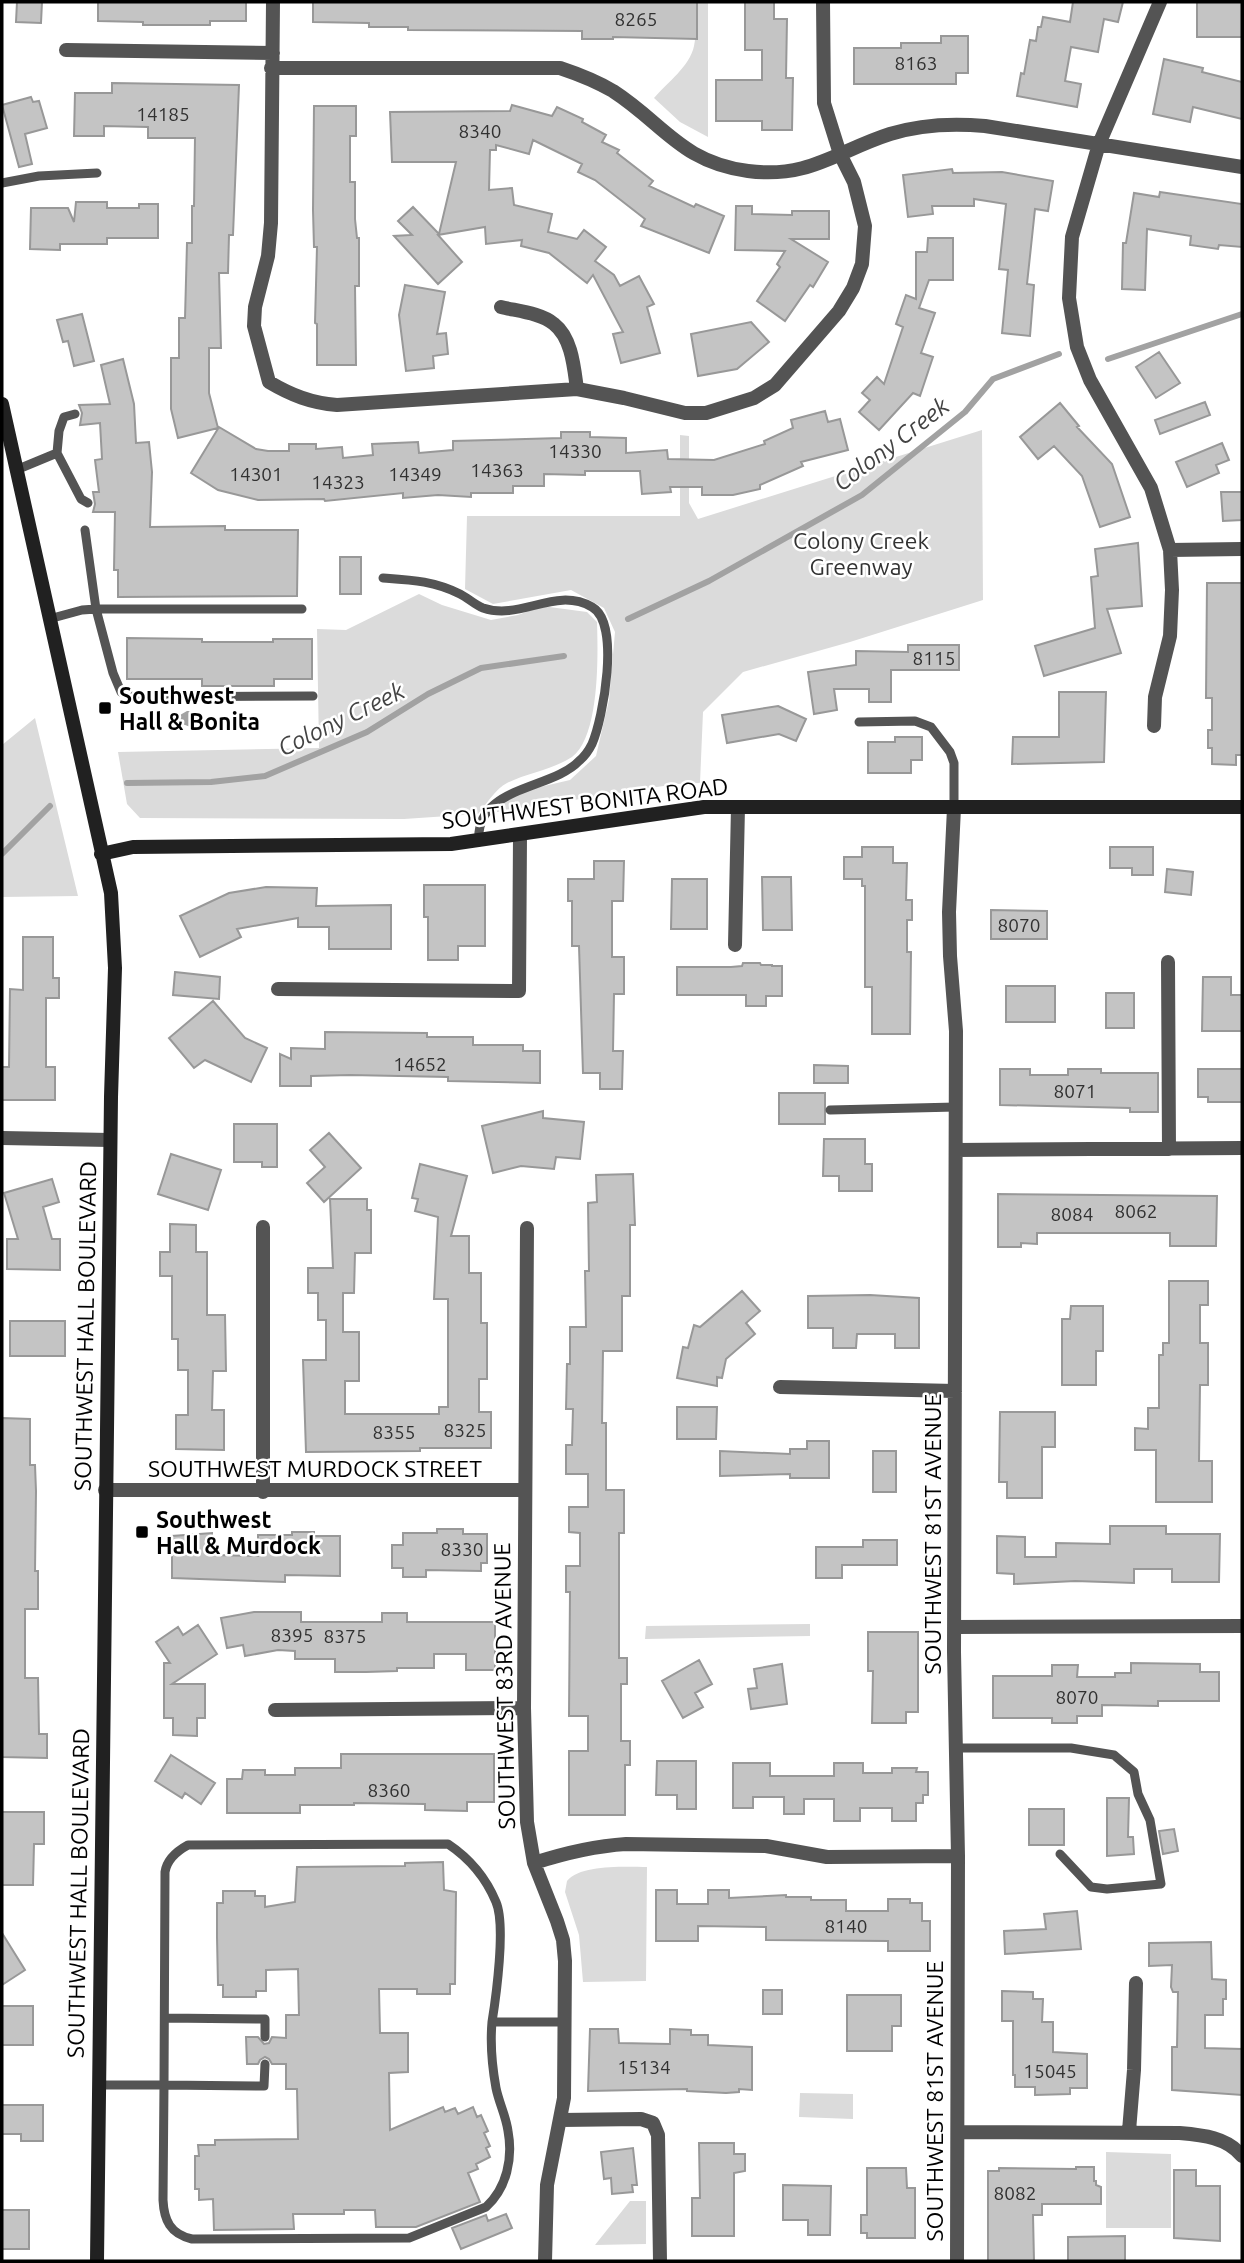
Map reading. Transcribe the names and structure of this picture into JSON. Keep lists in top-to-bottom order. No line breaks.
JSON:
{"streets":{"main road":["SOUTHWEST BONITA ROAD","SOUTHWEST HALL BOULEVARD"],"street":["SOUTHWEST MURDOCK STREET","SOUTHWEST 81ST AVENUE","SOUTHWEST 83RD AVENUE"]},"crossings":[["SOUTHWEST BONITA ROAD","SOUTHWEST HALL BOULEVARD"],["SOUTHWEST BONITA ROAD","SOUTHWEST 81ST AVENUE"],["SOUTHWEST HALL BOULEVARD","SOUTHWEST MURDOCK STREET"],["SOUTHWEST MURDOCK STREET","SOUTHWEST 83RD AVENUE"]],"water":["Colony Creek"],"parks":["Colony Creek Greenway"],"places":{"transit":["Southwest Hall & Bonita","Southwest Hall & Murdock"]},"house_numbers":["8265","8163","14185","8340","14330","14363","14301","14349","14323","8115","8070","14652","8071","8062","8084","8325","8355","8330","8395","8375","8070","8360","8140","15134","15045","8082"]}
